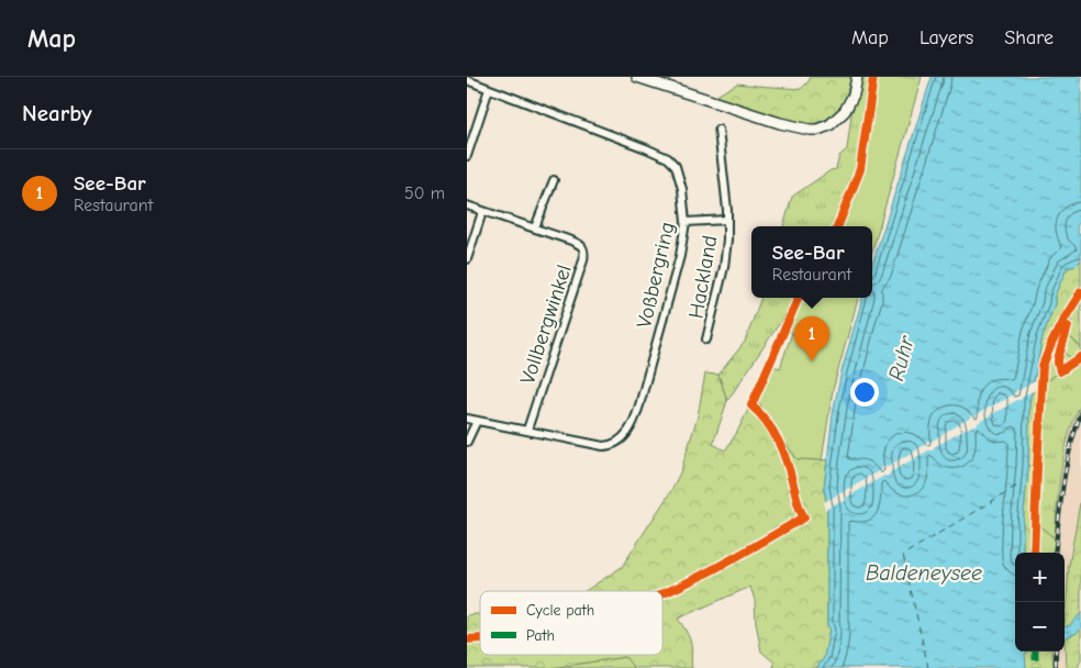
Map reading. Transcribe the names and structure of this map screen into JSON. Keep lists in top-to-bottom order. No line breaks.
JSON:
{"streets":{"street":["Voßbergring","Hackland","Vollbergwinkel"]},"crossings":[["Voßbergring","Hackland"],["Voßbergring","Vollbergwinkel"]],"water":["Ruhr","Baldeneysee"],"legend":["Cycle path","Path"],"page":{"header":"Map","nav":["Map","Layers","Share"],"heading":"Nearby","list":[{"mark":"1","name":"See-Bar","note":"Restaurant","value":"50 m"}],"popup":["See-Bar","Restaurant"],"pins":"1","map_buttons":["+","−"]}}
